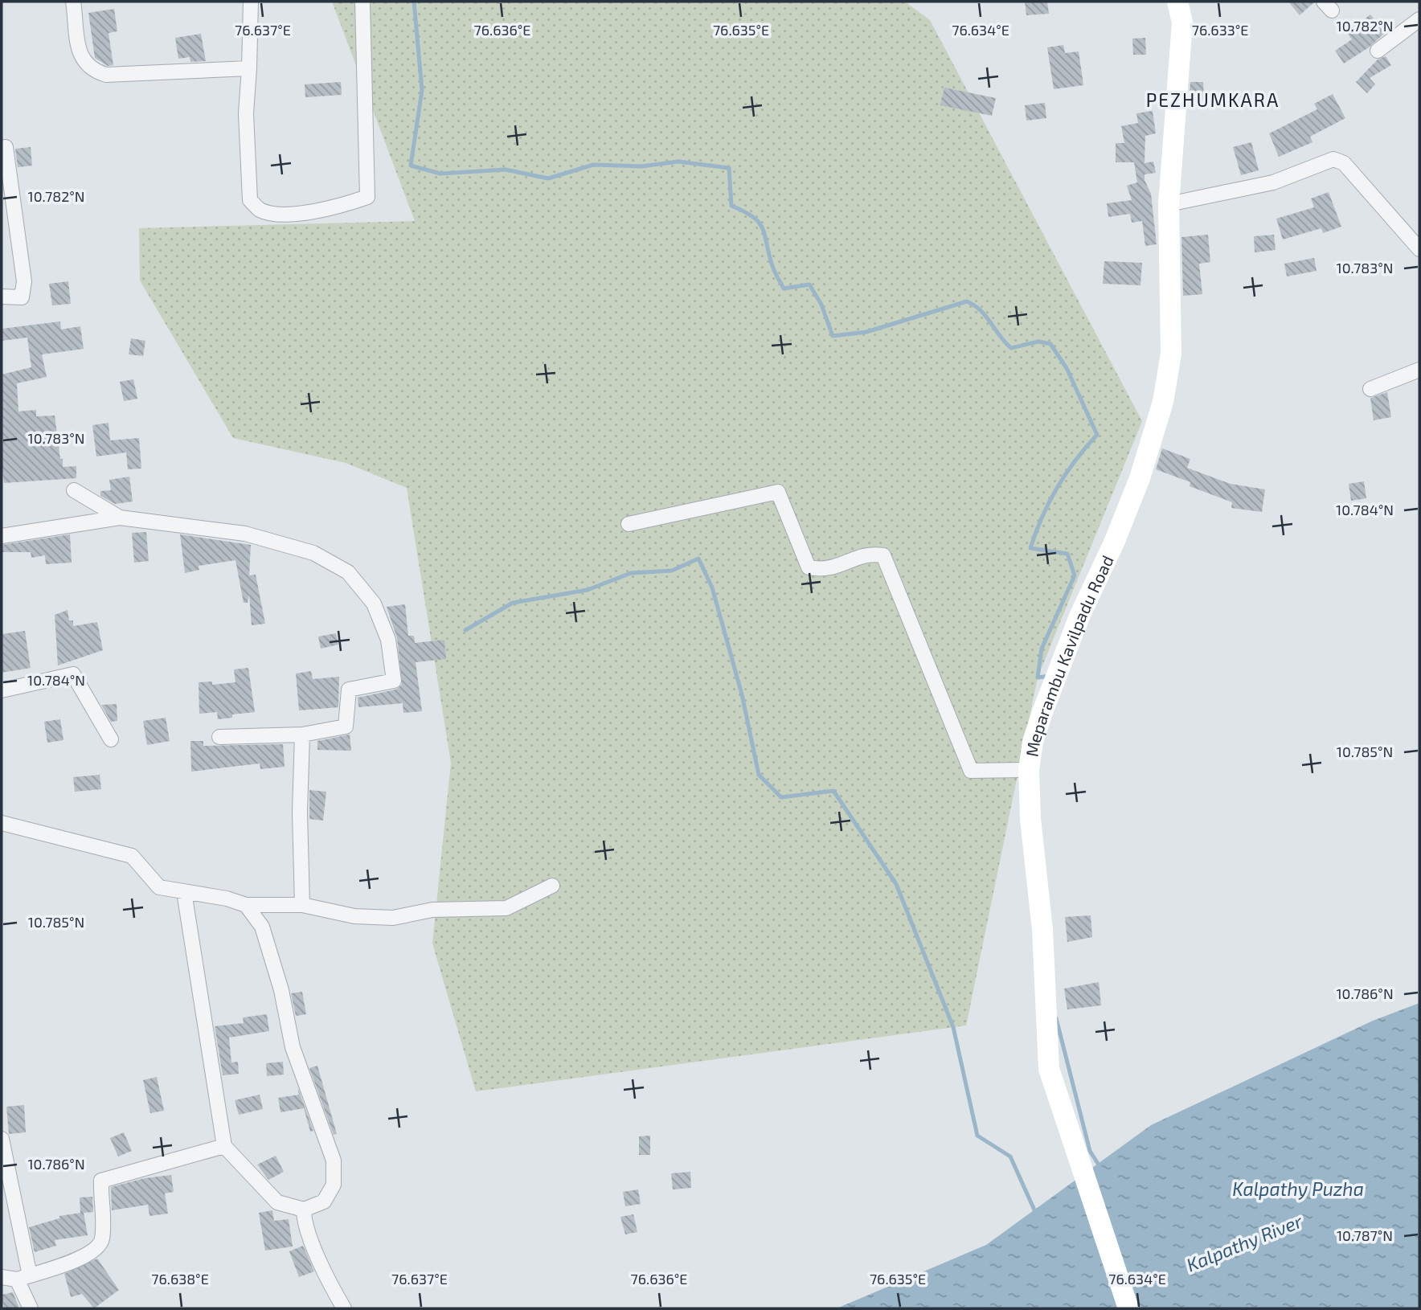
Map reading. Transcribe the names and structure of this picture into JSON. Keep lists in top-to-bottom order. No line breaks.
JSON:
{"streets":{"main road":["Meparambu Kavilpadu Road"]},"districts":["PEZHUMKARA"],"water":["Kalpathy Puzha","Kalpathy River"],"coordinates":["10.782°N","76.637°E","76.636°E","76.635°E","76.634°E","76.633°E","10.783°N","10.784°N","10.785°N","10.786°N","10.787°N","76.638°E"]}
